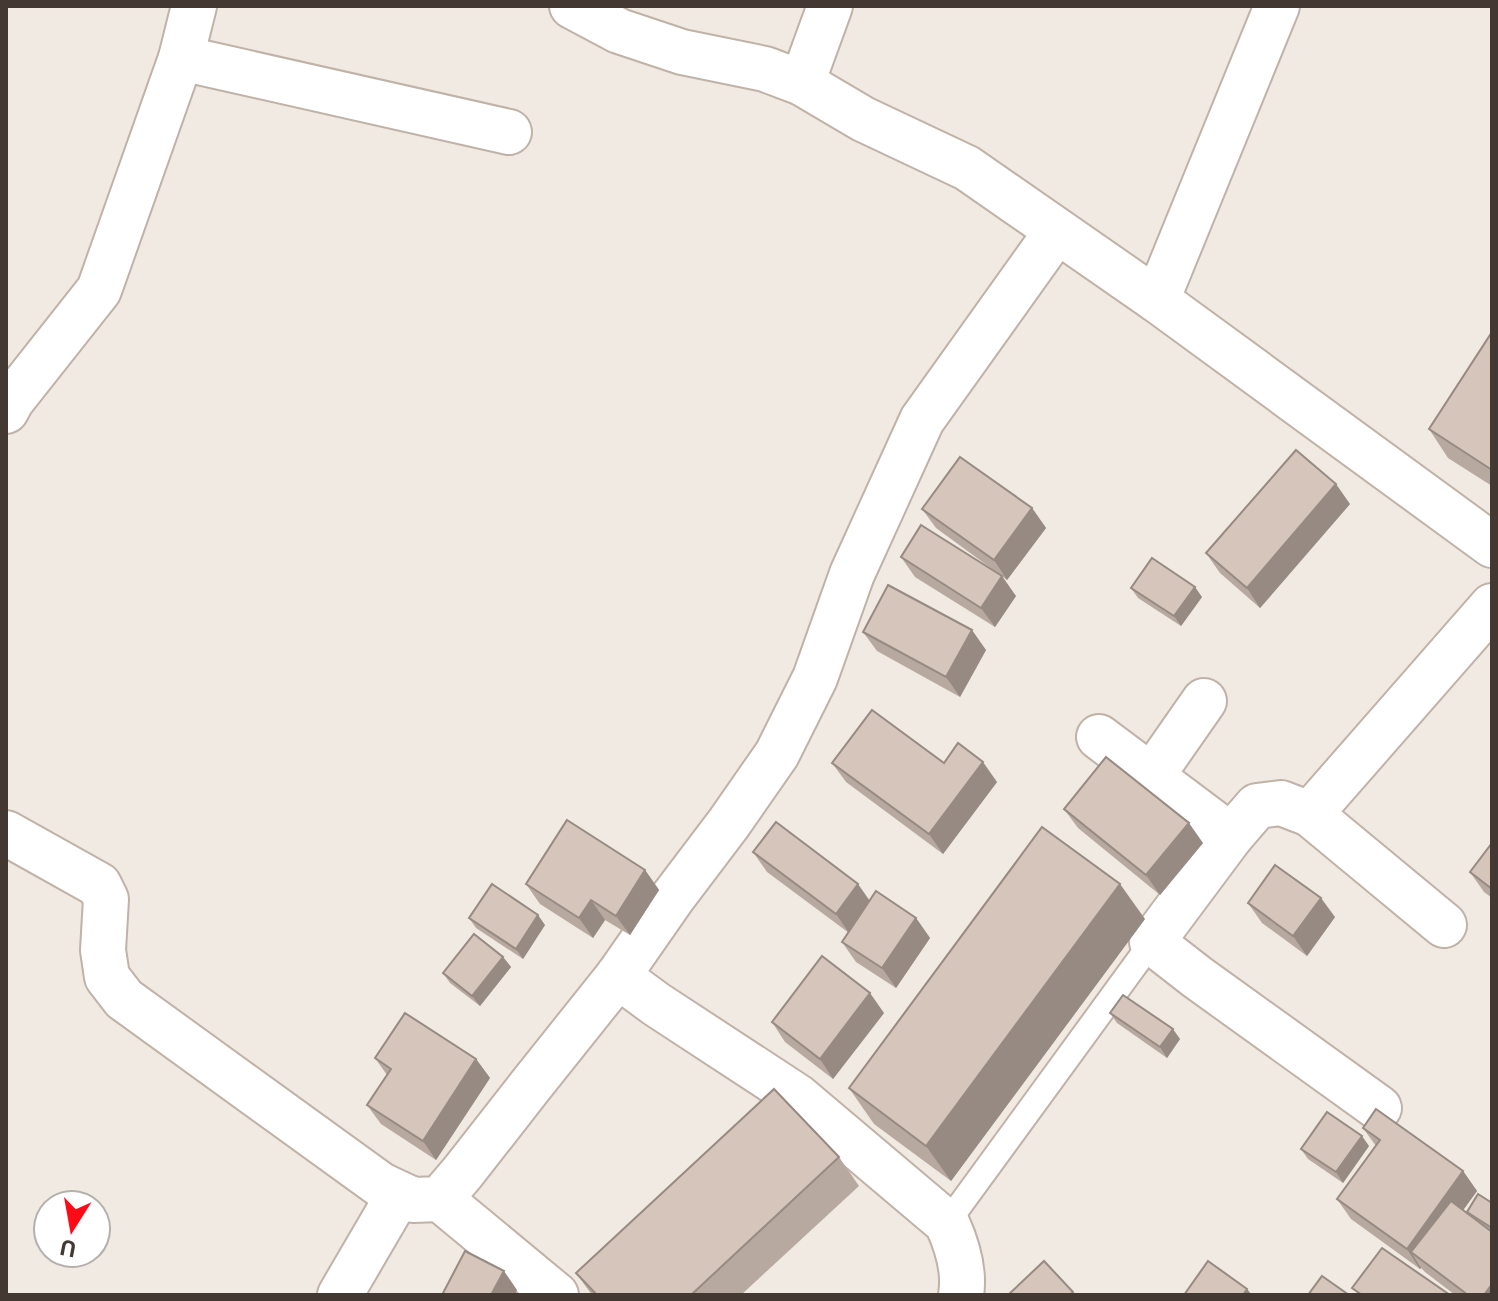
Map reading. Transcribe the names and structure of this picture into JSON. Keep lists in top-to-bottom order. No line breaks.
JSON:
{"north":"bottom"}
